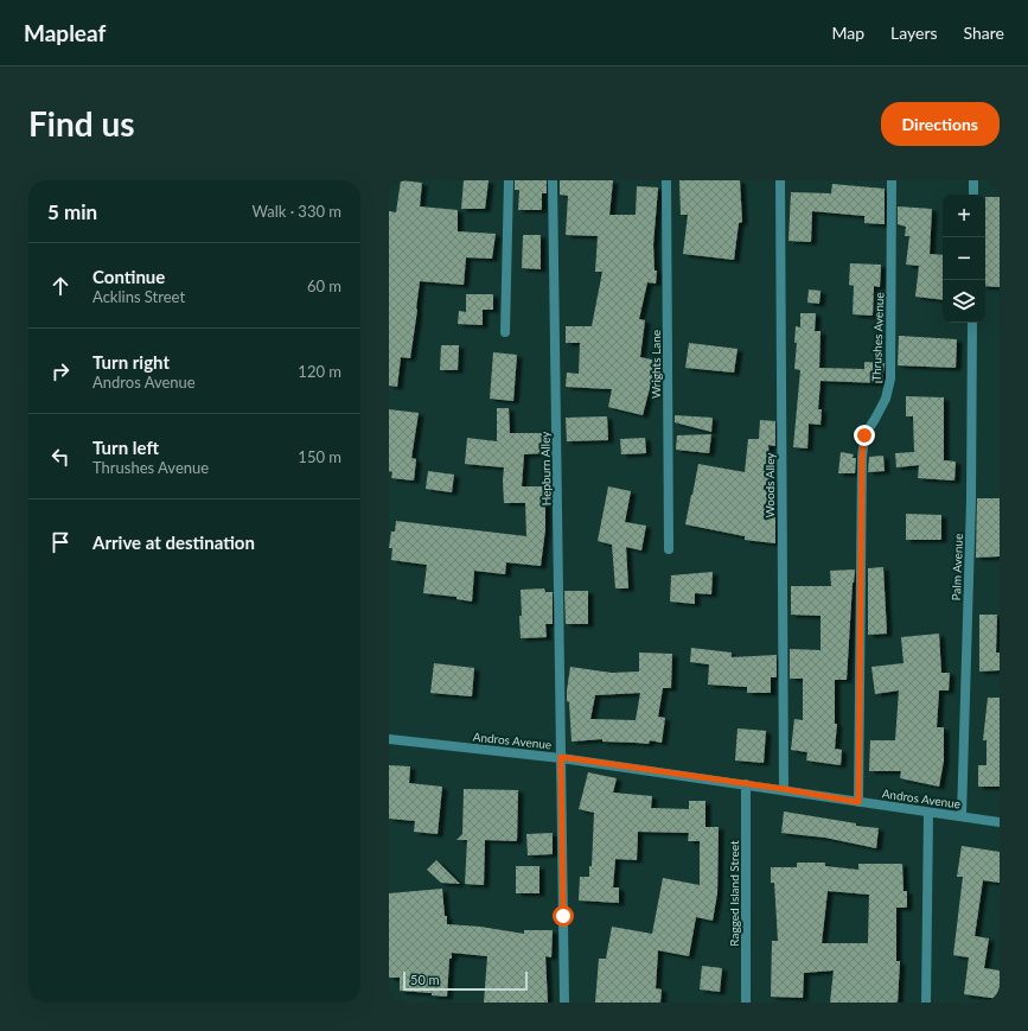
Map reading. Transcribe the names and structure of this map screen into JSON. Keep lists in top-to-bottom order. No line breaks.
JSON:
{"streets":{"street":["Thrushes Avenue","Wrights Lane","Hepburn Alley","Woods Alley","Palm Avenue","Andros Avenue","Ragged Island Street"]},"crossings":[["Thrushes Avenue","Andros Avenue"],["Hepburn Alley","Andros Avenue"],["Woods Alley","Andros Avenue"],["Palm Avenue","Andros Avenue"],["Andros Avenue","Ragged Island Street"]],"scale_bar":"50 m","page":{"header":"Mapleaf","nav":["Map","Layers","Share"],"buttons":"Directions","title":"Find us","heading":["5 min","Walk · 330 m"],"map_buttons":["+","−"],"list":[["Continue","Acklins Street","60 m"],["Turn right","Andros Avenue","120 m"],["Turn left","Thrushes Avenue","150 m"],"Arrive at destination"],"scale":"50 m"}}
